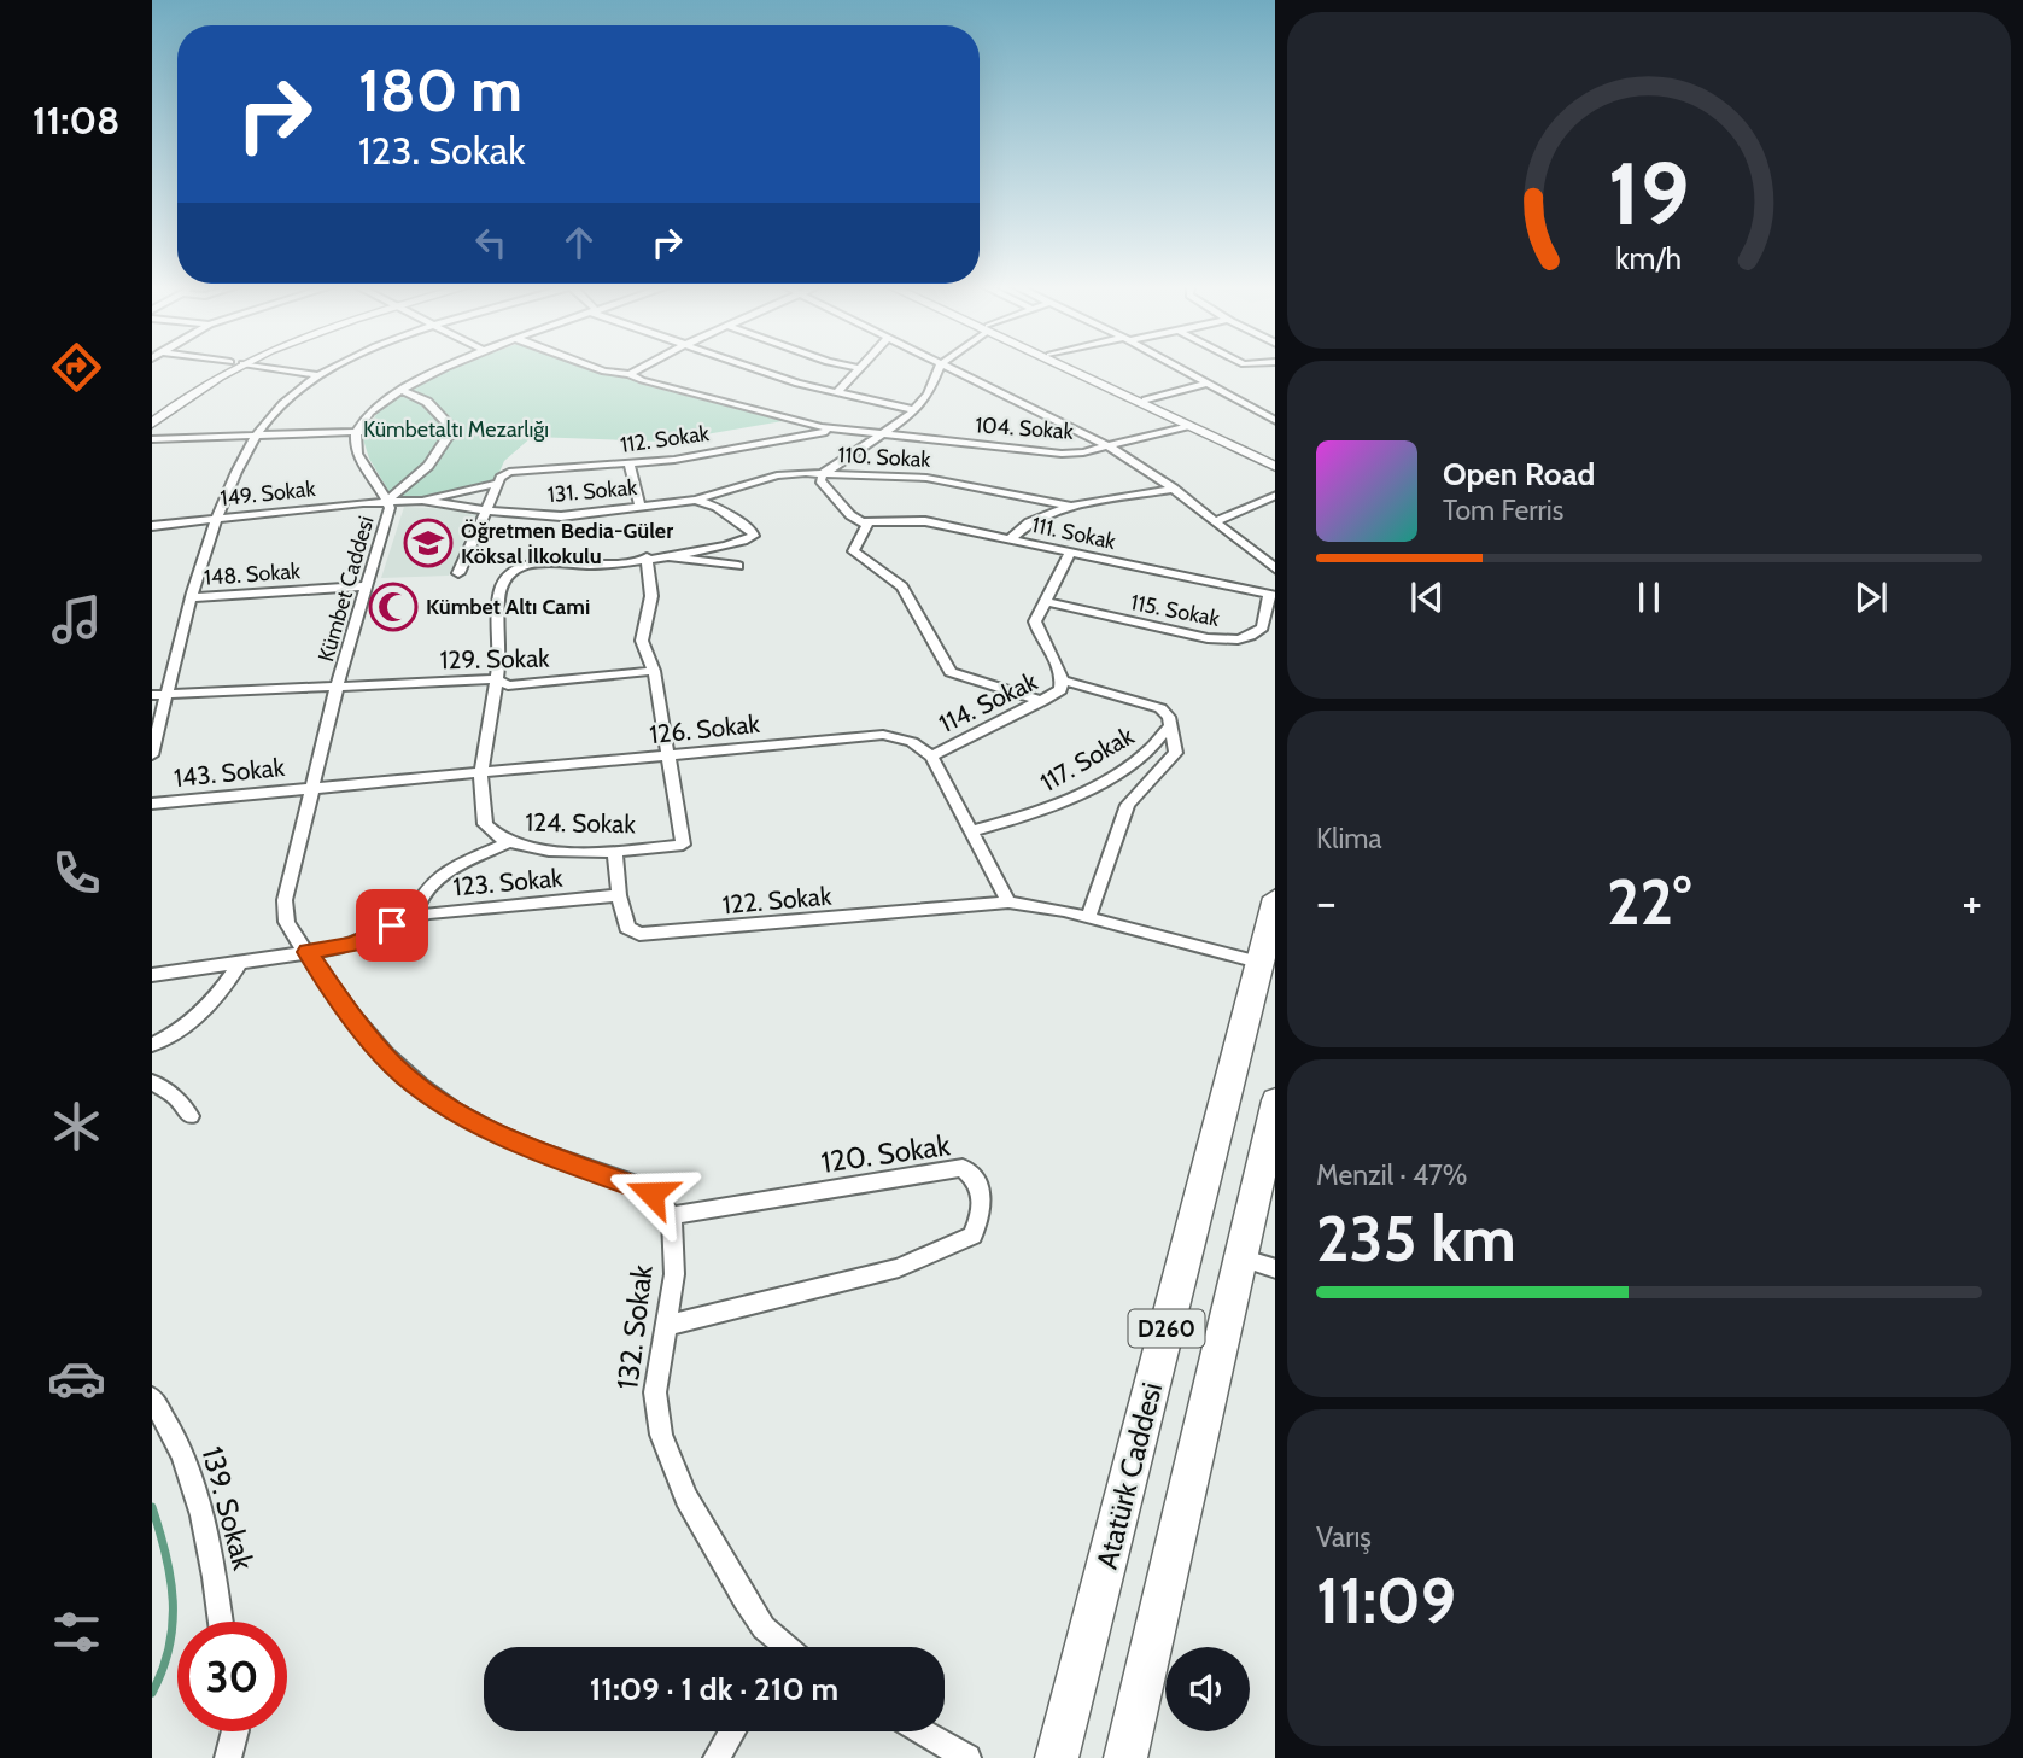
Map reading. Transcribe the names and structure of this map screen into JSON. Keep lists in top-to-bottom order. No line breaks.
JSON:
{"streets":{"highway":["D260","Atatürk Caddesi"],"street":["104. Sokak","112. Sokak","110. Sokak","131. Sokak","149. Sokak","111. Sokak","148. Sokak","Kümbet Caddesi","115. Sokak","129. Sokak","114. Sokak","126. Sokak","117. Sokak","143. Sokak","124. Sokak","123. Sokak","122. Sokak","120. Sokak","132. Sokak","139. Sokak"]},"crossings":[["104. Sokak","112. Sokak"],["112. Sokak","131. Sokak"],["112. Sokak","149. Sokak"],["112. Sokak","Kümbet Caddesi"],["110. Sokak","131. Sokak"],["110. Sokak","111. Sokak"],["110. Sokak","129. Sokak"],["131. Sokak","129. Sokak"],["149. Sokak","Kümbet Caddesi"],["111. Sokak","115. Sokak"],["111. Sokak","114. Sokak"],["148. Sokak","Kümbet Caddesi"],["Kümbet Caddesi","129. Sokak"],["Kümbet Caddesi","126. Sokak"],["Kümbet Caddesi","143. Sokak"],["Kümbet Caddesi","123. Sokak"],["115. Sokak","114. Sokak"],["129. Sokak","124. Sokak"],["114. Sokak","126. Sokak"],["126. Sokak","143. Sokak"],["126. Sokak","124. Sokak"],["124. Sokak","122. Sokak"],["123. Sokak","122. Sokak"],["120. Sokak","132. Sokak"]],"parks":["Kümbetaltı Mezarlığı"],"places":{"school or university":["Öğretmen Bedia-Güler Köksal İlkokulu"],"mosque":["Kümbet Altı Cami"]},"page":{"tabs":"11:08","turn":["180 m","123. Sokak"],"song":["Open Road","Tom Ferris"],"tile":["Klima",["Menzil · 47%","235 km"],["Varış","11:09"]],"heat":["−","22°","+"],"limit":"30","trip":"11:09 · 1 dk · 210 m","gauge":["19","km/h"]}}
